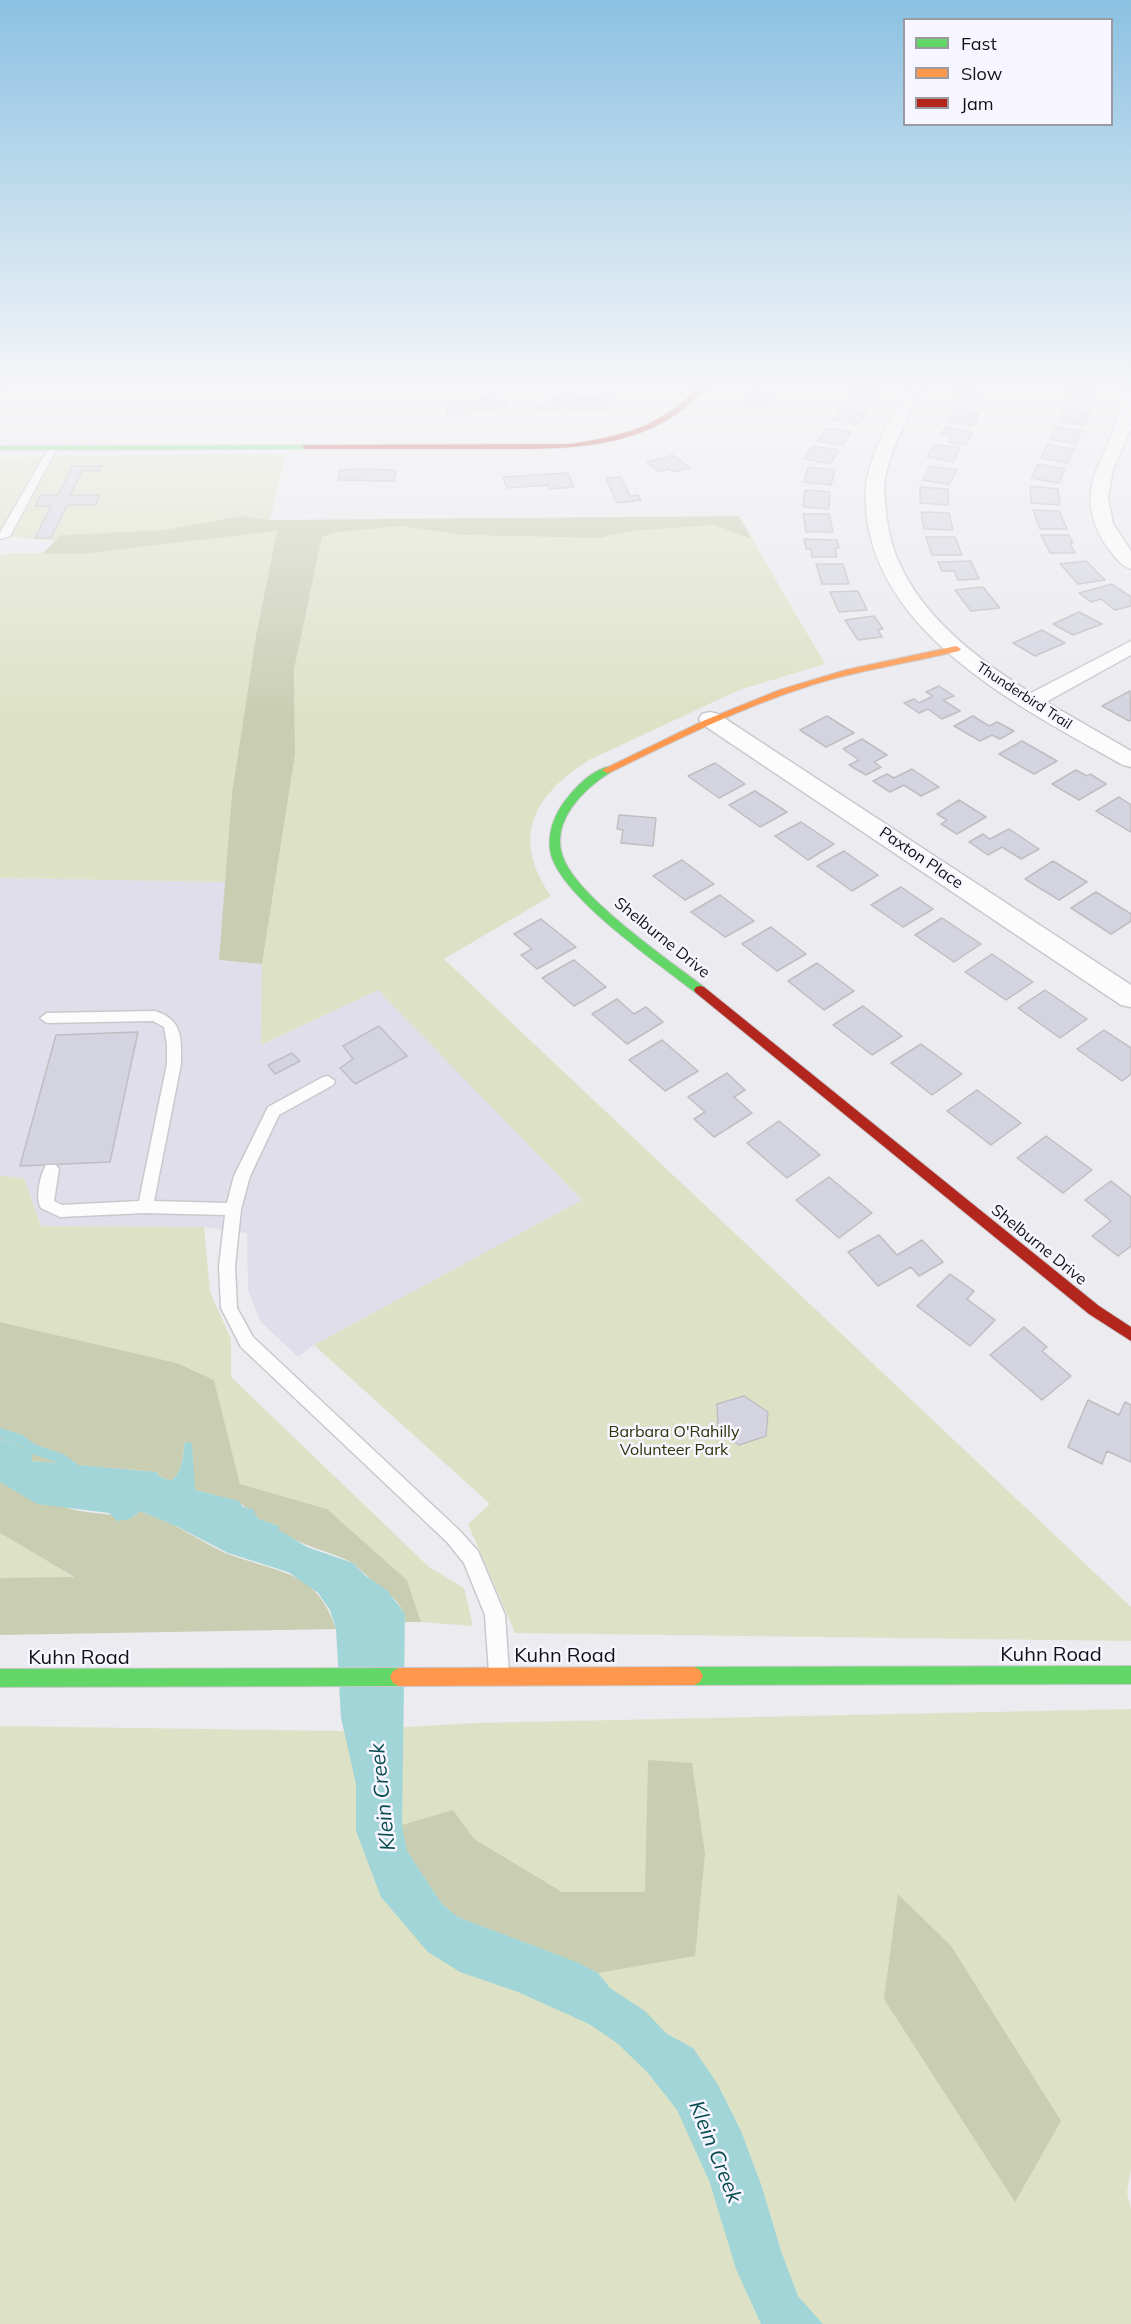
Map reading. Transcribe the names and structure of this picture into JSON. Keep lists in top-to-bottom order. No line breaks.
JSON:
{"streets":{"street":["Thunderbird Trail","Paxton Place","Shelburne Drive","Kuhn Road"]},"crossings":[["Thunderbird Trail","Shelburne Drive"],["Paxton Place","Shelburne Drive"]],"water":["Klein Creek"],"parks":["Barbara O'Rahilly Volunteer Park"],"legend":["Fast","Slow","Jam"]}
